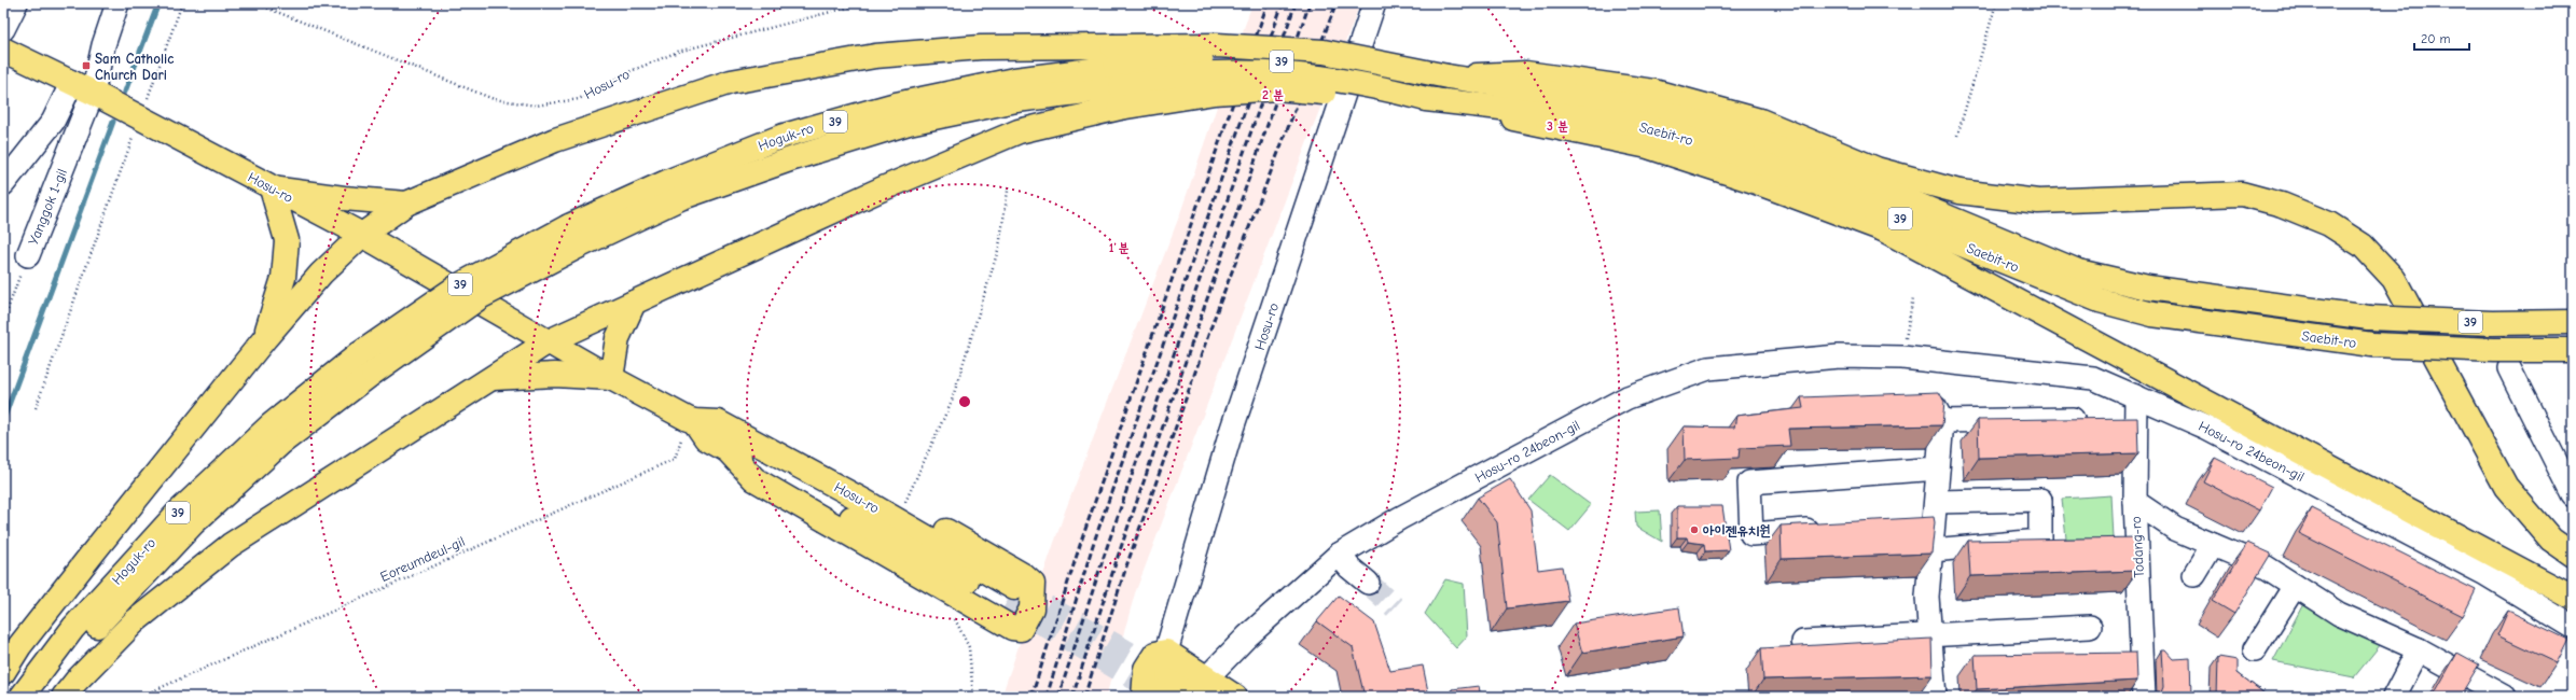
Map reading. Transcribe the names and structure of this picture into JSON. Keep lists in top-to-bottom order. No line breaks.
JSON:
{"streets":{"main road":["39","Hosu-ro","Saebit-ro","Hoguk-ro"],"street":["Yanggok 1-gil","Hosu-ro 24beon-gil","Todang-ro"],"path":["Eoreumdeul-gil"]},"crossings":[["39","Saebit-ro"],["39","Hoguk-ro"],["Hosu-ro","Yanggok 1-gil"],["Hosu-ro","Eoreumdeul-gil"],["Hosu-ro 24beon-gil","Todang-ro"]],"places":{"transit":["Sam Catholic Church Dari"],"other":["아이젠유치원"]},"scale_bar":"20 m","rings":["2 분","3 분","1 분"]}
